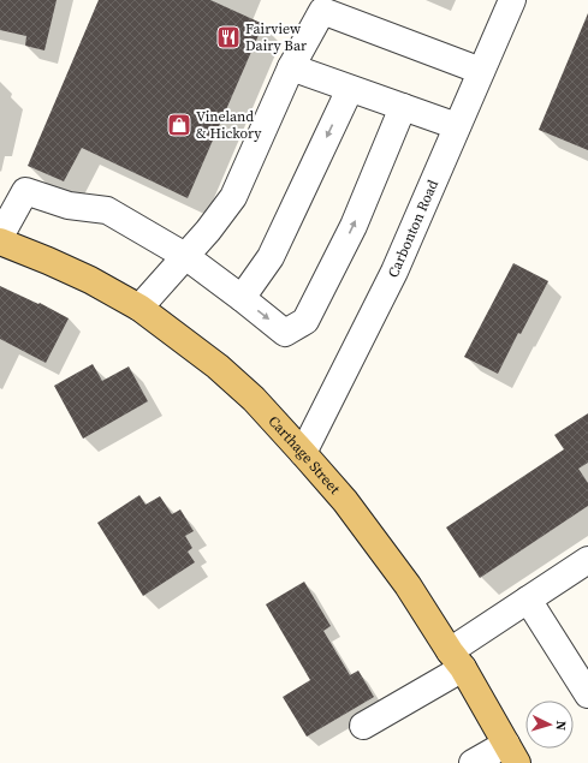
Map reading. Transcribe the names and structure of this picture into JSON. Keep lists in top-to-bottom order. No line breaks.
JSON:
{"streets":{"main road":["Carthage Street"],"street":["Carbonton Road"]},"crossings":[["Carbonton Road","Carthage Street"]],"places":{"restaurant":["Fairview Dairy Bar"],"shop":["Vineland & Hickory"]},"north":"right"}
